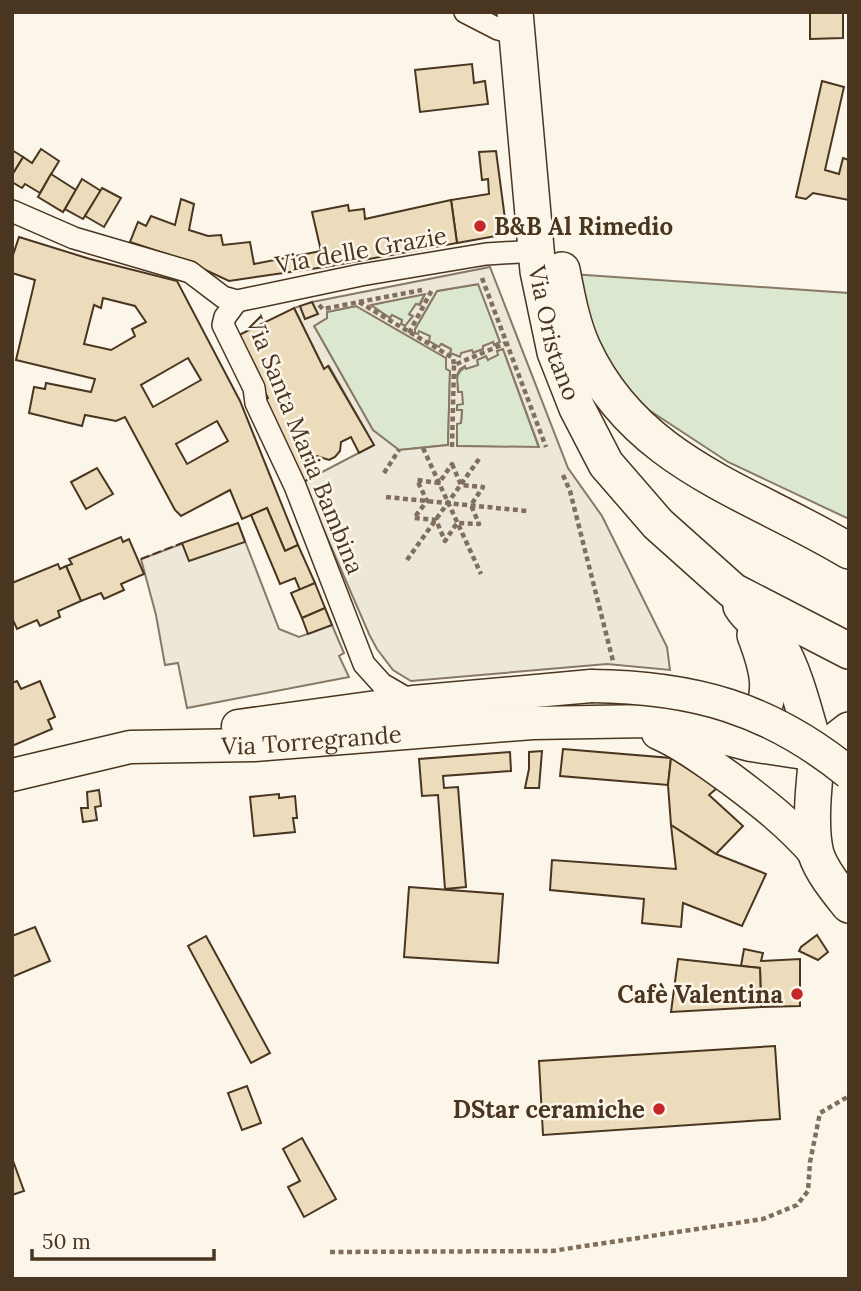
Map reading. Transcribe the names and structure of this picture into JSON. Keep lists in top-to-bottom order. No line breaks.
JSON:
{"streets":{"main road":["Via Oristano","Via Torregrande"],"street":["Via delle Grazie","Via Santa Maria Bambina"]},"crossings":[["Via delle Grazie","Via Oristano"],["Via delle Grazie","Via Santa Maria Bambina"],["Via Oristano","Via Torregrande"]],"places":["B&B Al Rimedio","Cafè Valentina","DStar ceramiche"],"scale_bar":"50 m"}
